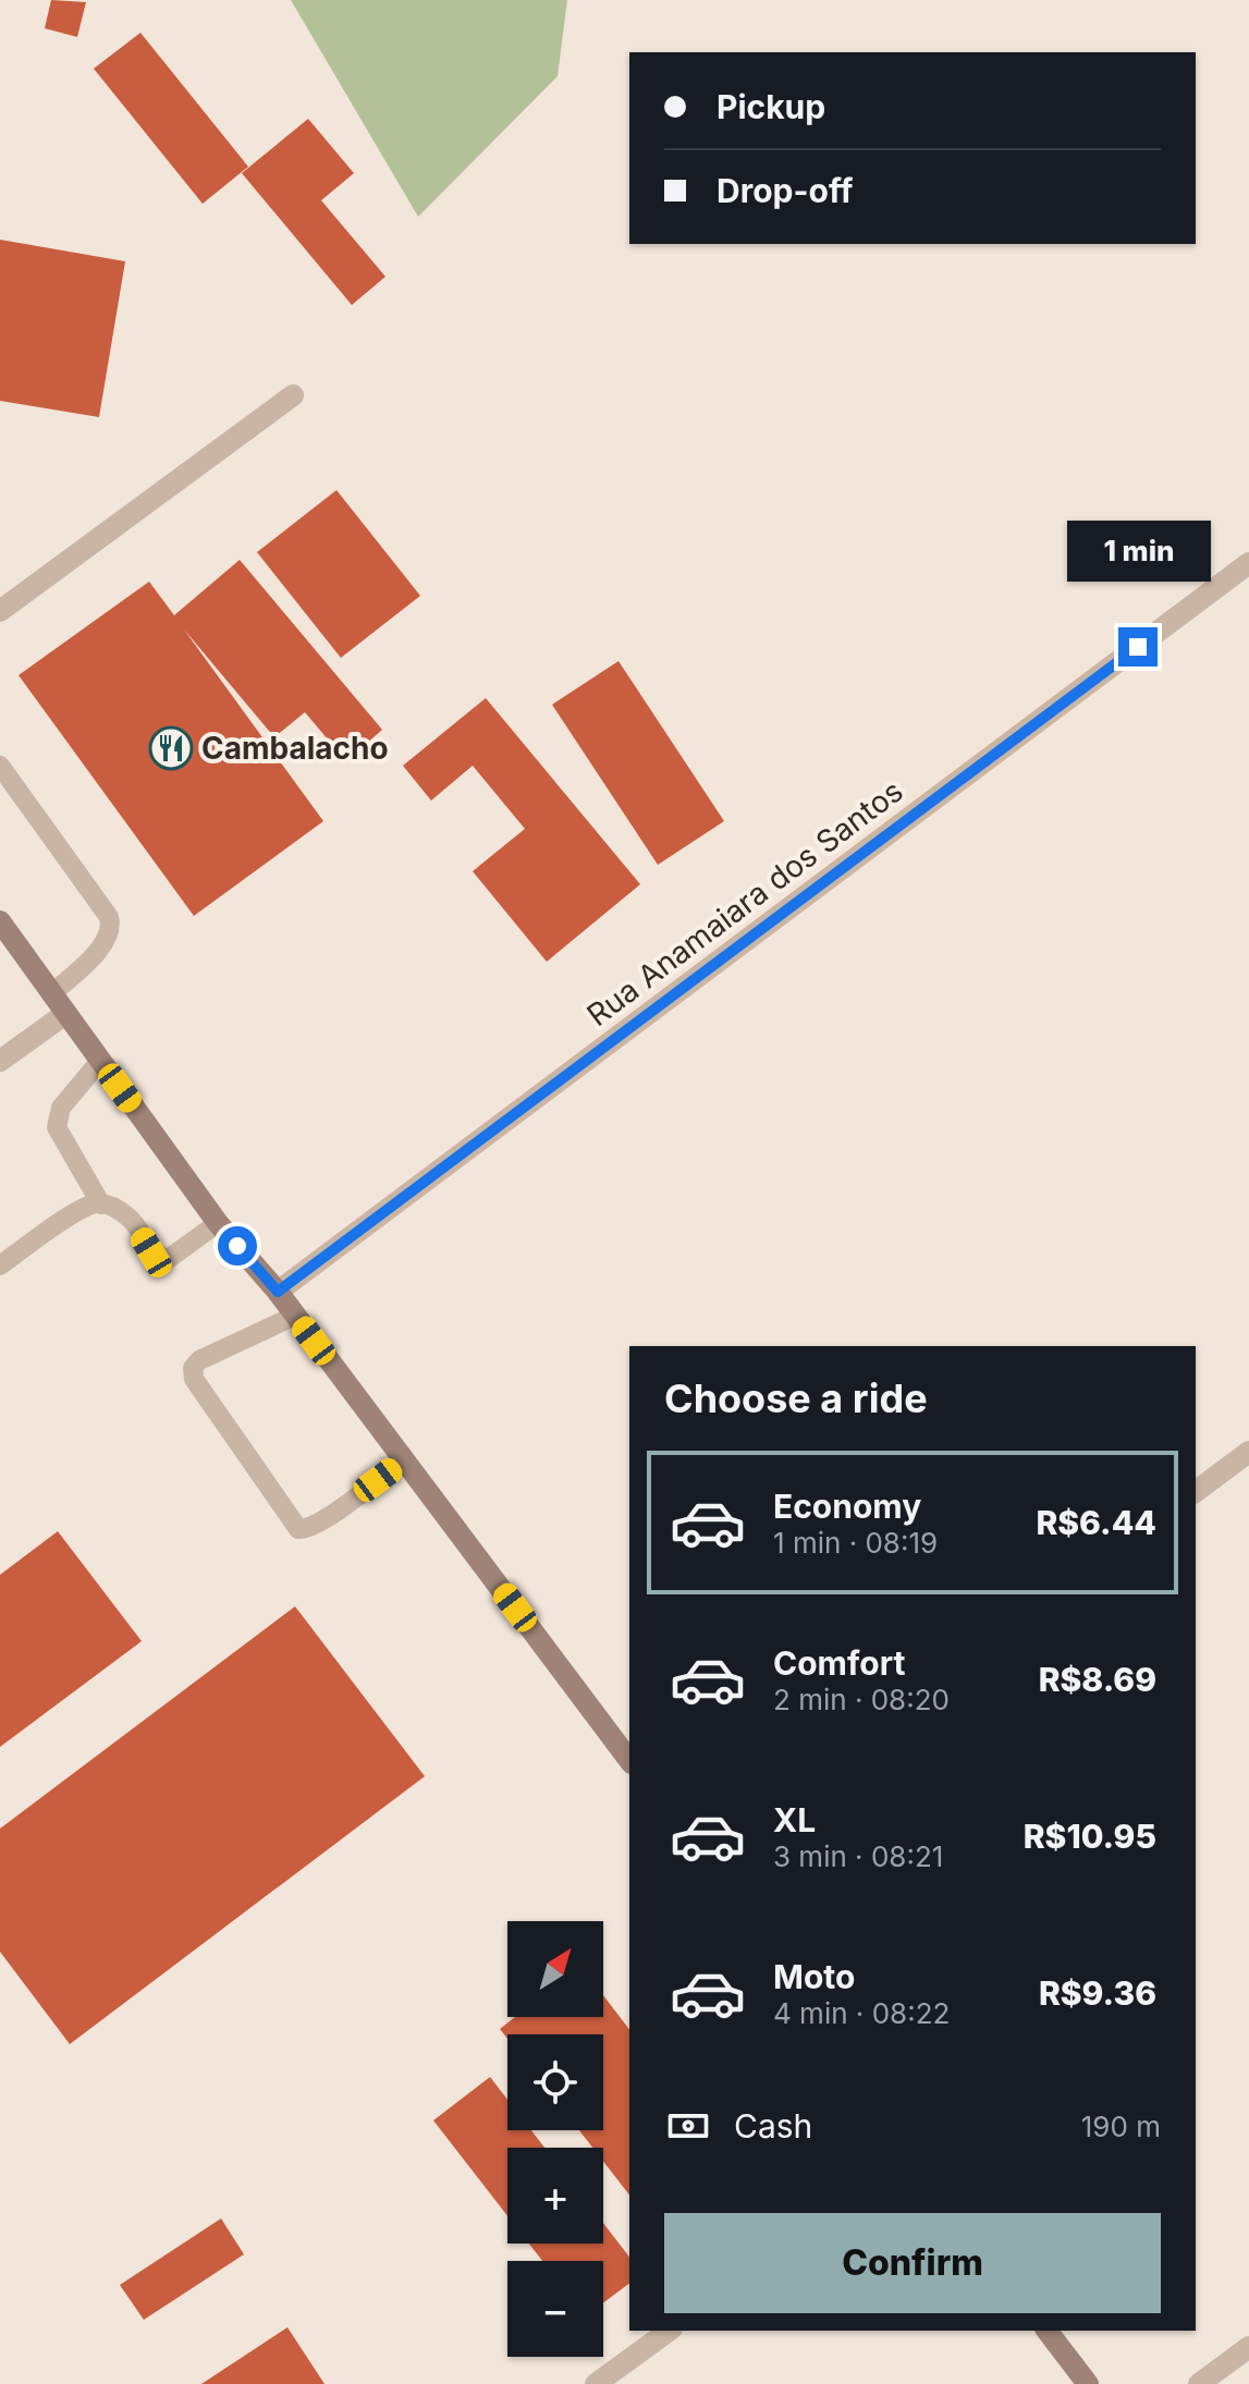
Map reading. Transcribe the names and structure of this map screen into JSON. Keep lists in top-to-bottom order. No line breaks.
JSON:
{"streets":{"street":["Rua Anamaiara dos Santos"]},"places":{"restaurant":["Cambalacho"]},"north":"top right","page":{"banner":["Pickup","Drop-off"],"bubble":"1 min","heading":"Choose a ride","list":[{"name":"Economy","note":"1 min · 08:19","value":"R$6.44"},{"name":"Comfort","note":"2 min · 08:20","value":"R$8.69"},{"name":"XL","note":"3 min · 08:21","value":"R$10.95"},{"name":"Moto","note":"4 min · 08:22","value":"R$9.36"}],"map_buttons":["+","−"],"pay":["Cash","190 m"],"buttons":"Confirm"}}
